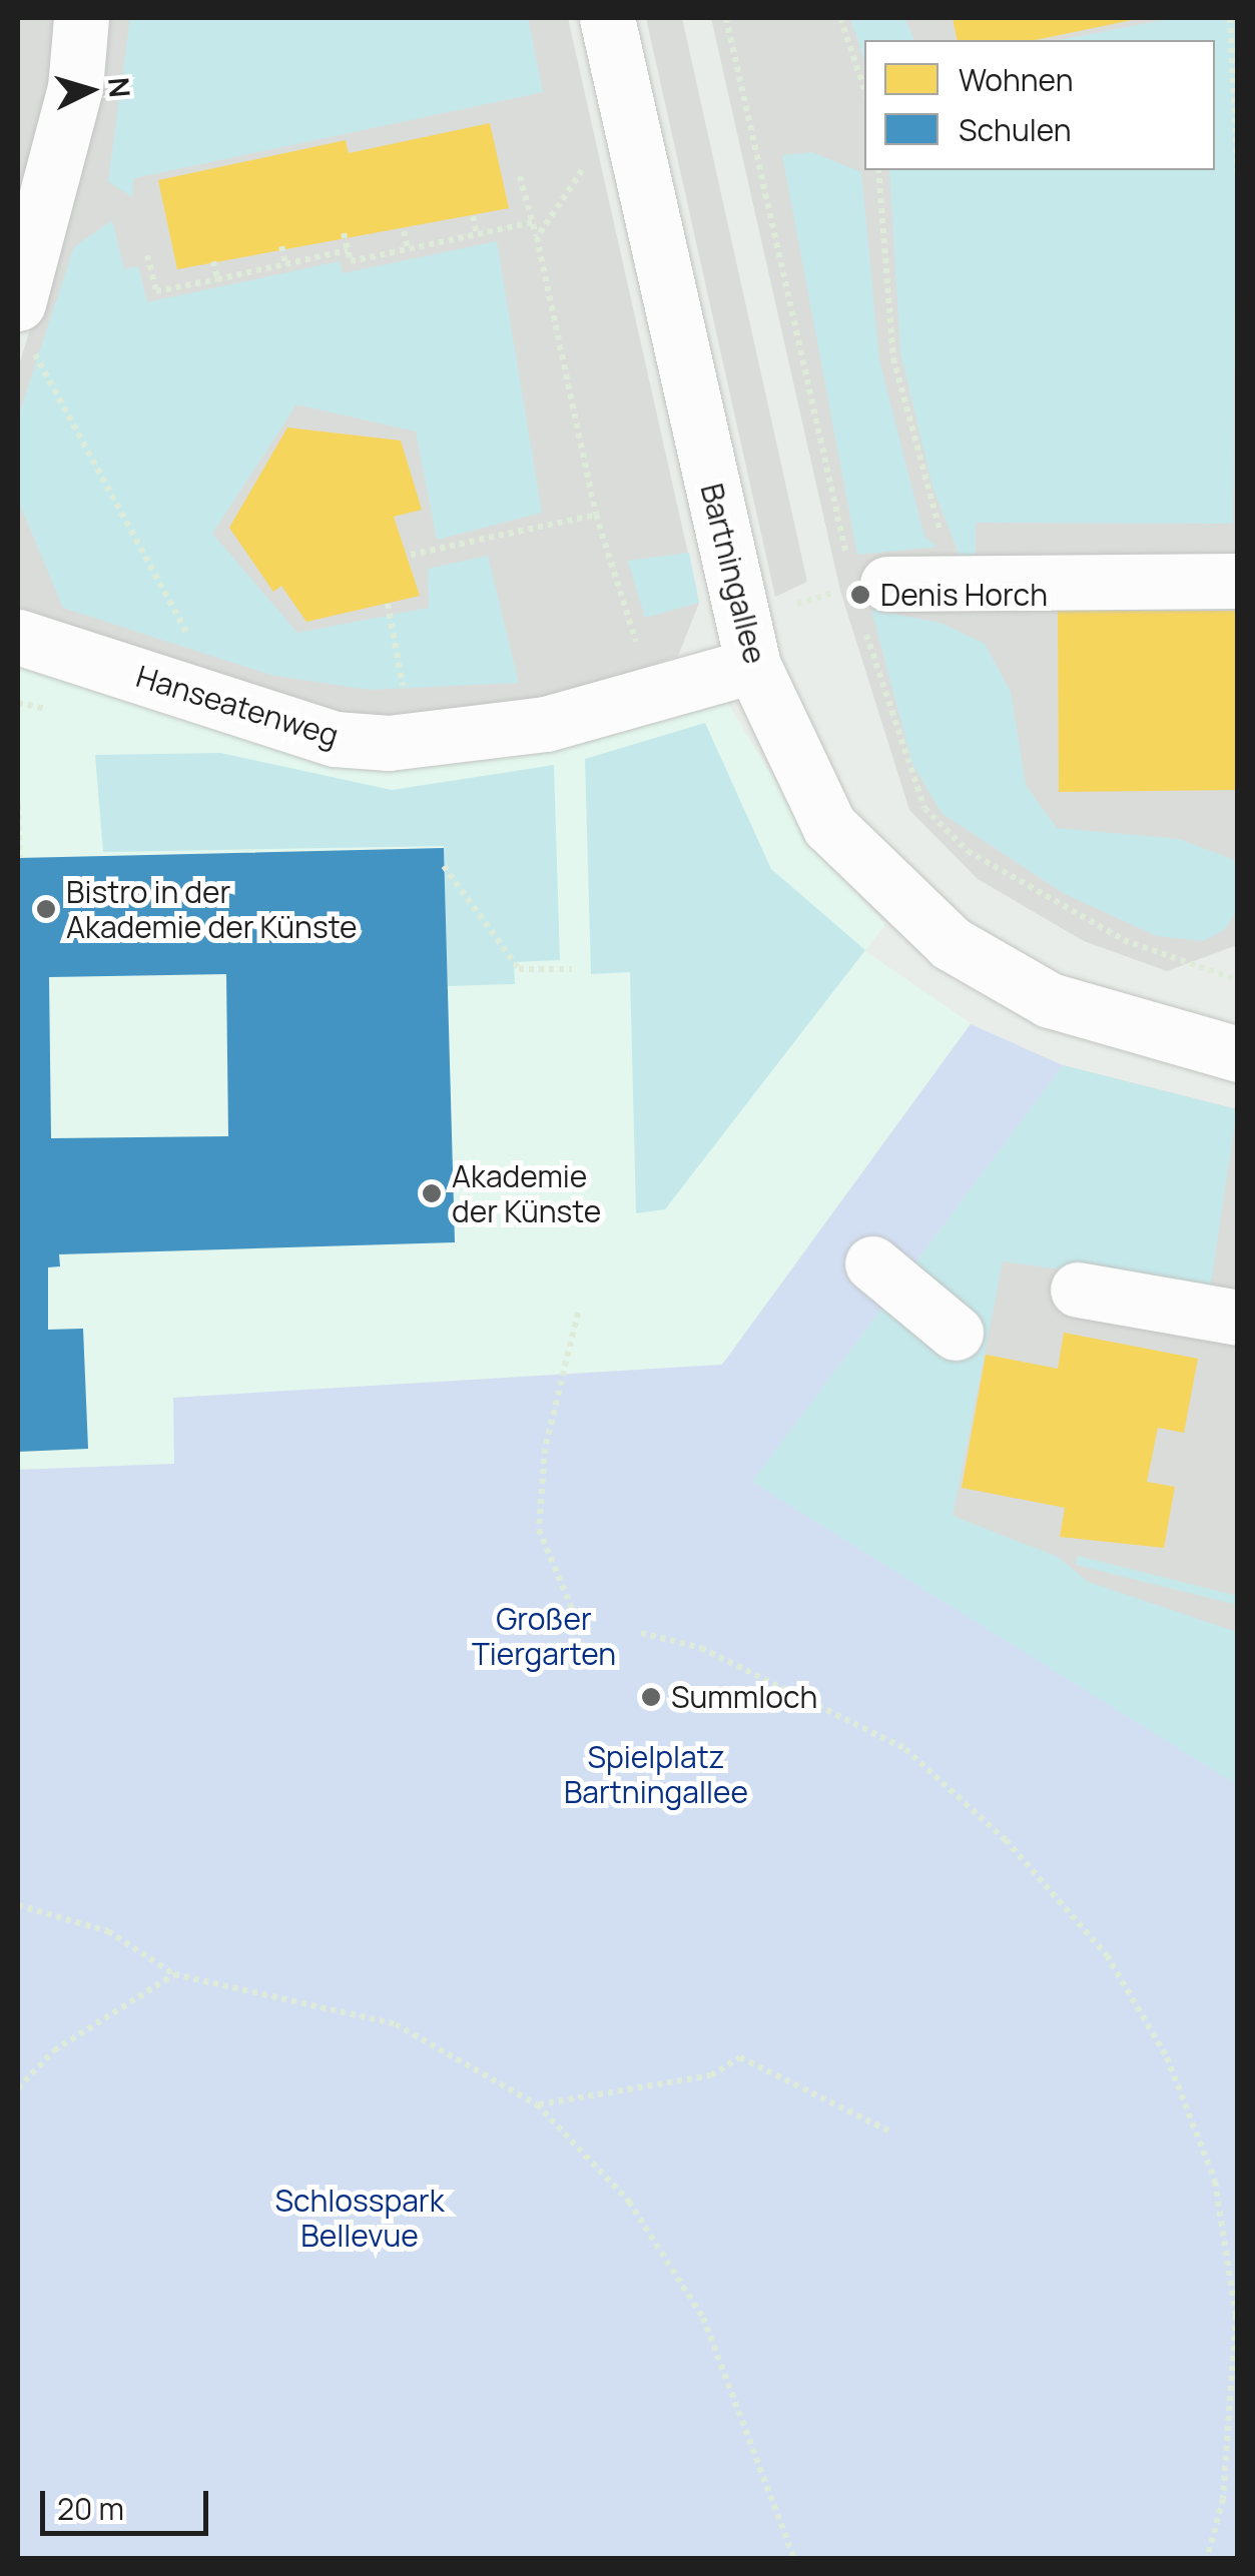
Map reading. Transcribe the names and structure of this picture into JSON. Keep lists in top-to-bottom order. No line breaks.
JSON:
{"streets":{"street":["Bartningallee","Hanseatenweg"]},"crossings":[["Bartningallee","Hanseatenweg"]],"parks":["Großer Tiergarten","Spielplatz Bartningallee","Schlosspark Bellevue"],"places":["Denis Horch","Bistro in der Akademie der Künste","Akademie der Künste","Summloch"],"legend":["Wohnen","Schulen"],"scale_bar":"20 m","north":"right"}
